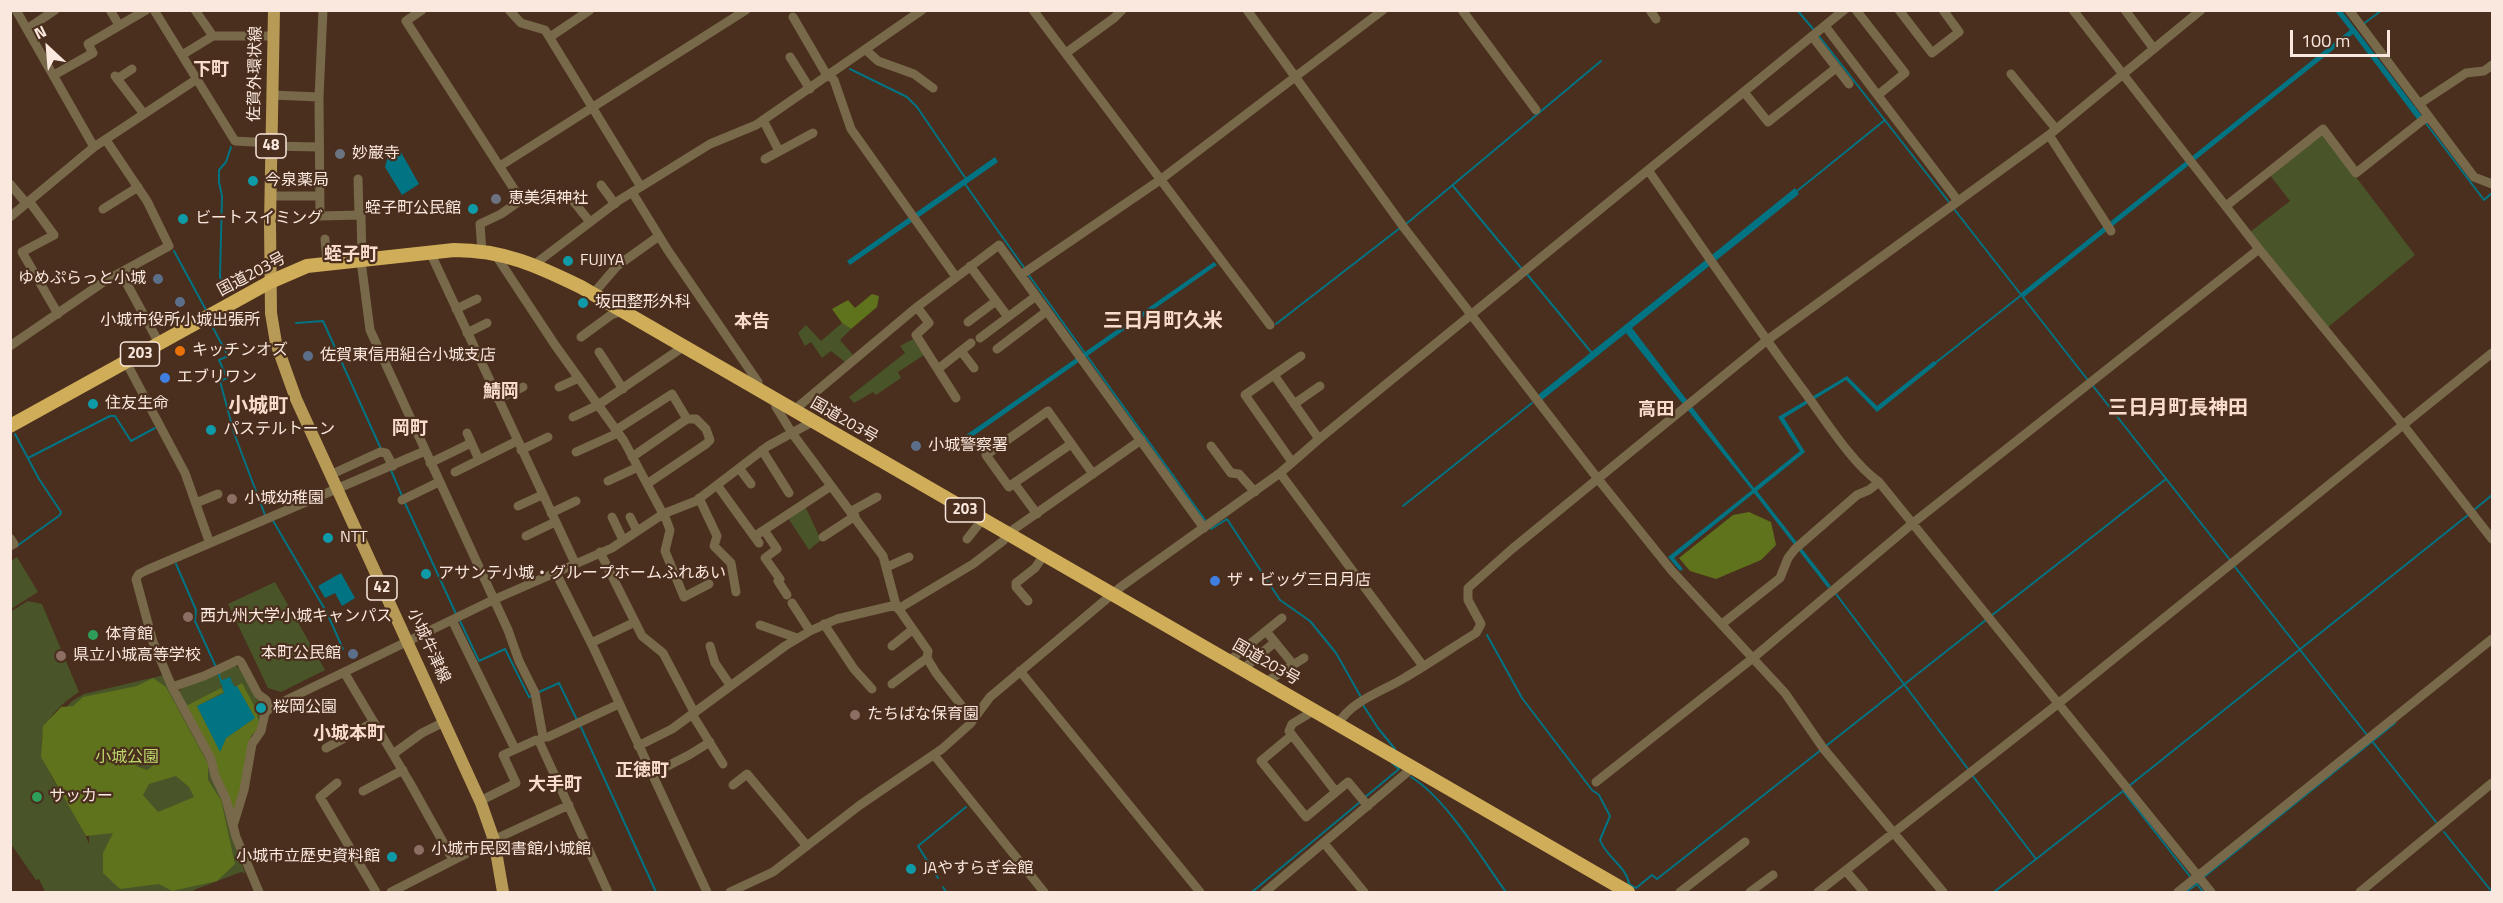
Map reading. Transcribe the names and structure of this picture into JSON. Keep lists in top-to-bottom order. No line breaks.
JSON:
{"streets":{"highway":["国道203号","203"],"main road":["佐賀外環状線","48","42","小城牛津線"]},"crossings":[["佐賀外環状線","国道203号"],["佐賀外環状線","小城牛津線"],["国道203号","小城牛津線"]],"districts":["下町","蛭子町","三日月町久米","本告","鯖岡","小城町","三日月町長神田","高田","岡町","小城本町","正徳町","大手町"],"parks":["小城公園"],"places":["妙巌寺","今泉薬局","恵美須神社","蛭子町公民館","ビートスイミング","FUJIYA","ゆめぷらっと小城","小城市役所小城出張所","坂田整形外科","キッチンオズ","佐賀東信用組合小城支店","エブリワン","住友生命","パステルトーン","小城警察署","小城幼稚園","NTT","アサンテ小城・グループホームふれあい","ザ・ビッグ三日月店","西九州大学小城キャンパス","体育館","本町公民館","県立小城高等学校","桜岡公園","たちばな保育園","サッカー","小城市民図書館小城館","小城市立歴史資料館","JAやすらぎ会館"],"scale_bar":"100 m","north":"top left"}
